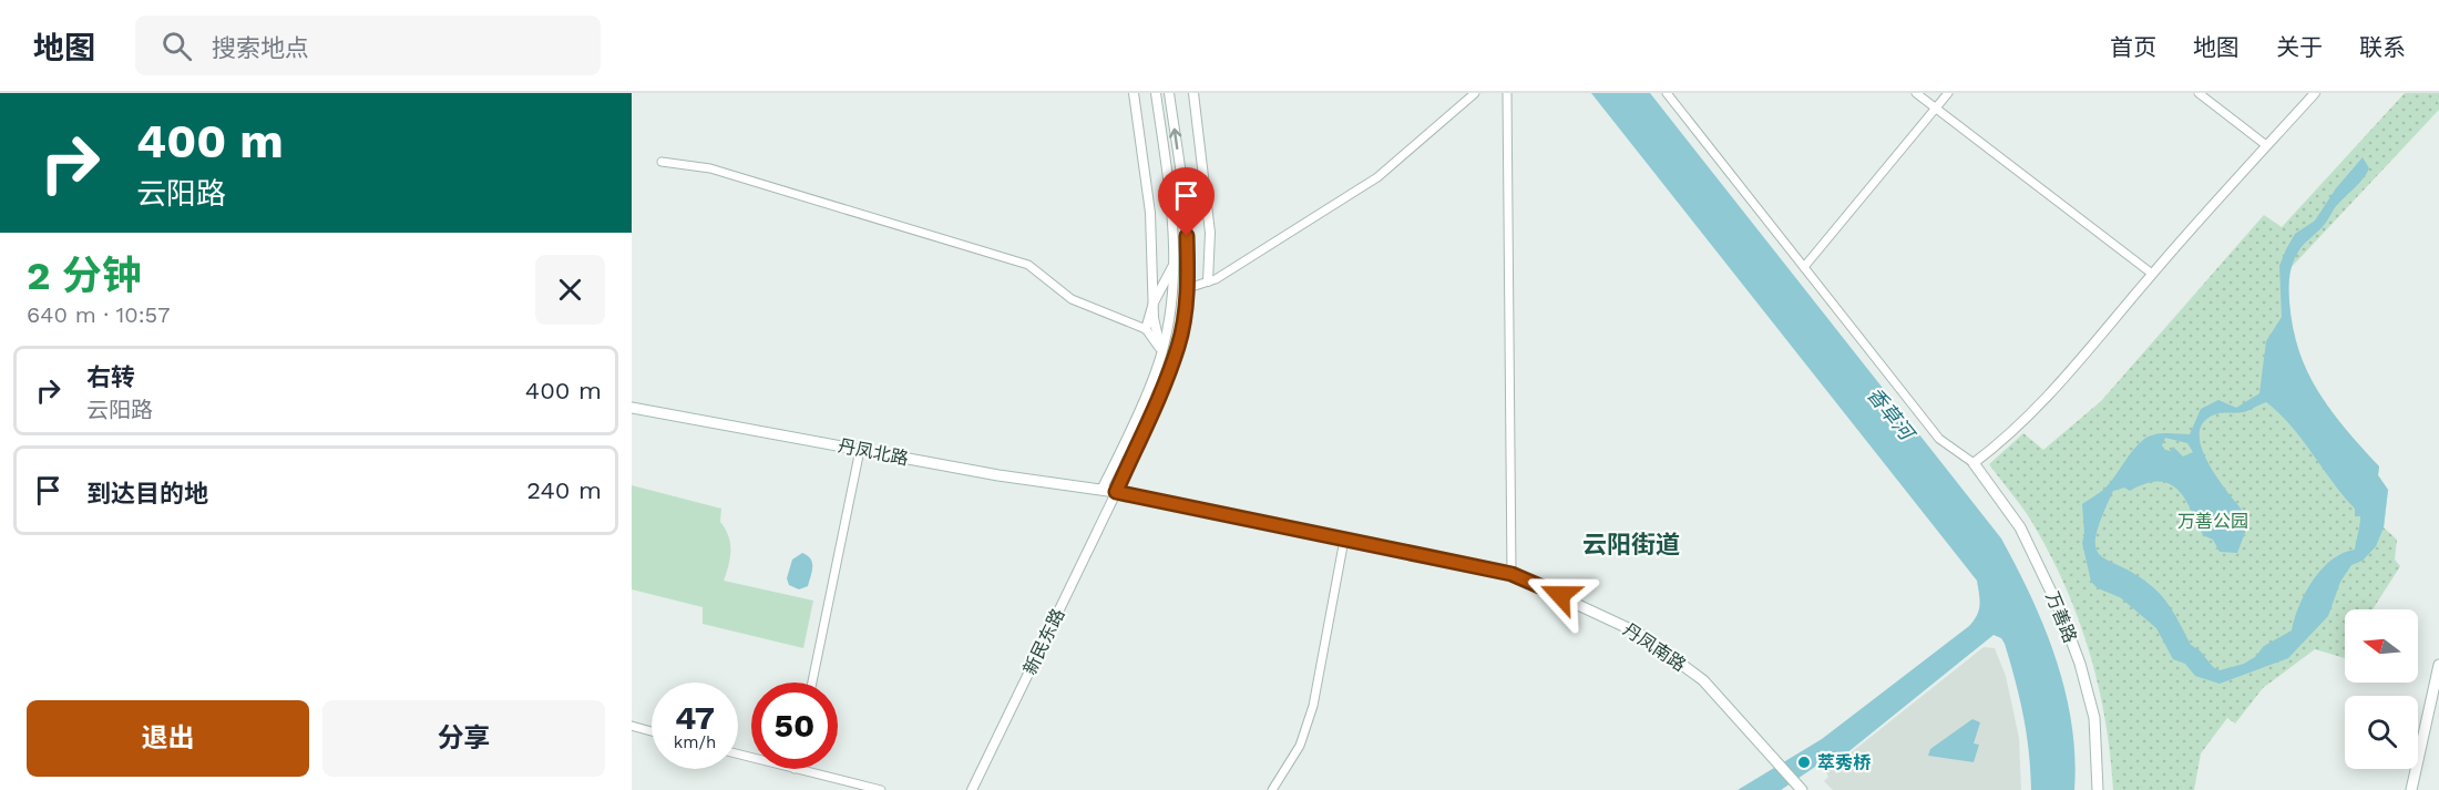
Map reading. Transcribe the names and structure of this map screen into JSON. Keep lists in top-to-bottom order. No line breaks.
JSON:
{"streets":{"main road":["丹凤北路","万善路","丹凤南路"],"street":["新民东路"]},"crossings":[["丹凤北路","新民东路"],["丹凤北路","丹凤南路"],["新民东路","丹凤南路"]],"districts":["云阳街道"],"water":["香草河"],"parks":["万善公园"],"places":["萃秀桥"],"north":"left","page":{"header":"地图","search":"搜索地点","nav":["首页","地图","关于","联系"],"turn":["400 m","云阳路"],"heading":["2 分钟","640 m · 10:57"],"list":[{"name":"右转","note":"云阳路","value":"400 m"},{"name":"到达目的地","value":"240 m"}],"speed":"47 km/h","limit":"50","buttons":["退出","分享"]}}
